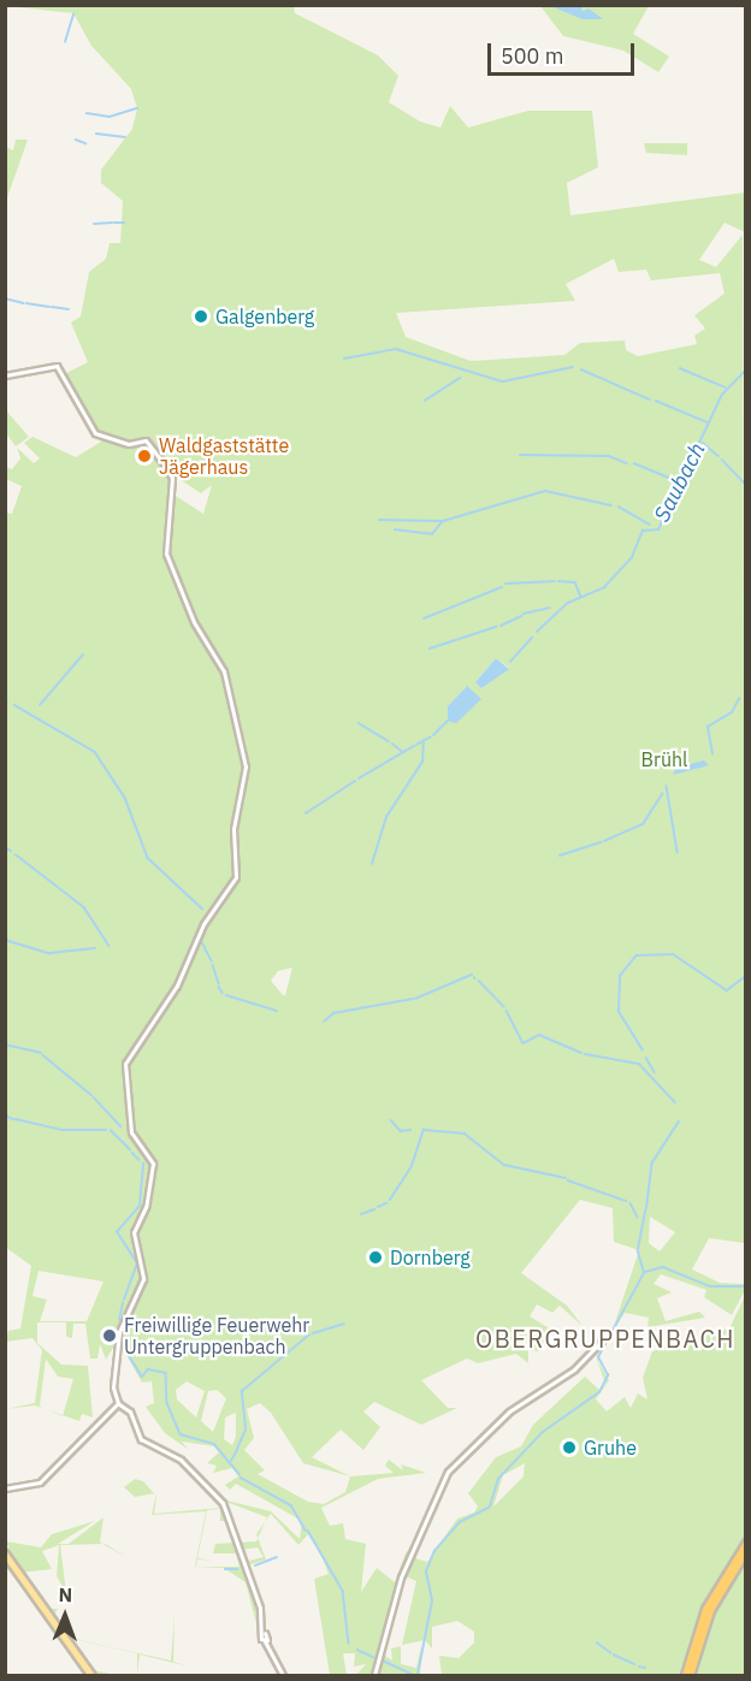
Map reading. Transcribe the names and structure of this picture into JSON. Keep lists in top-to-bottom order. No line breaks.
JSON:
{"districts":["OBERGRUPPENBACH"],"water":["Saubach"],"parks":["Brühl"],"places":["Galgenberg","Waldgaststätte Jägerhaus","Dornberg","Freiwillige Feuerwehr Untergruppenbach","Gruhe"],"scale_bar":"500 m","north":"top"}
